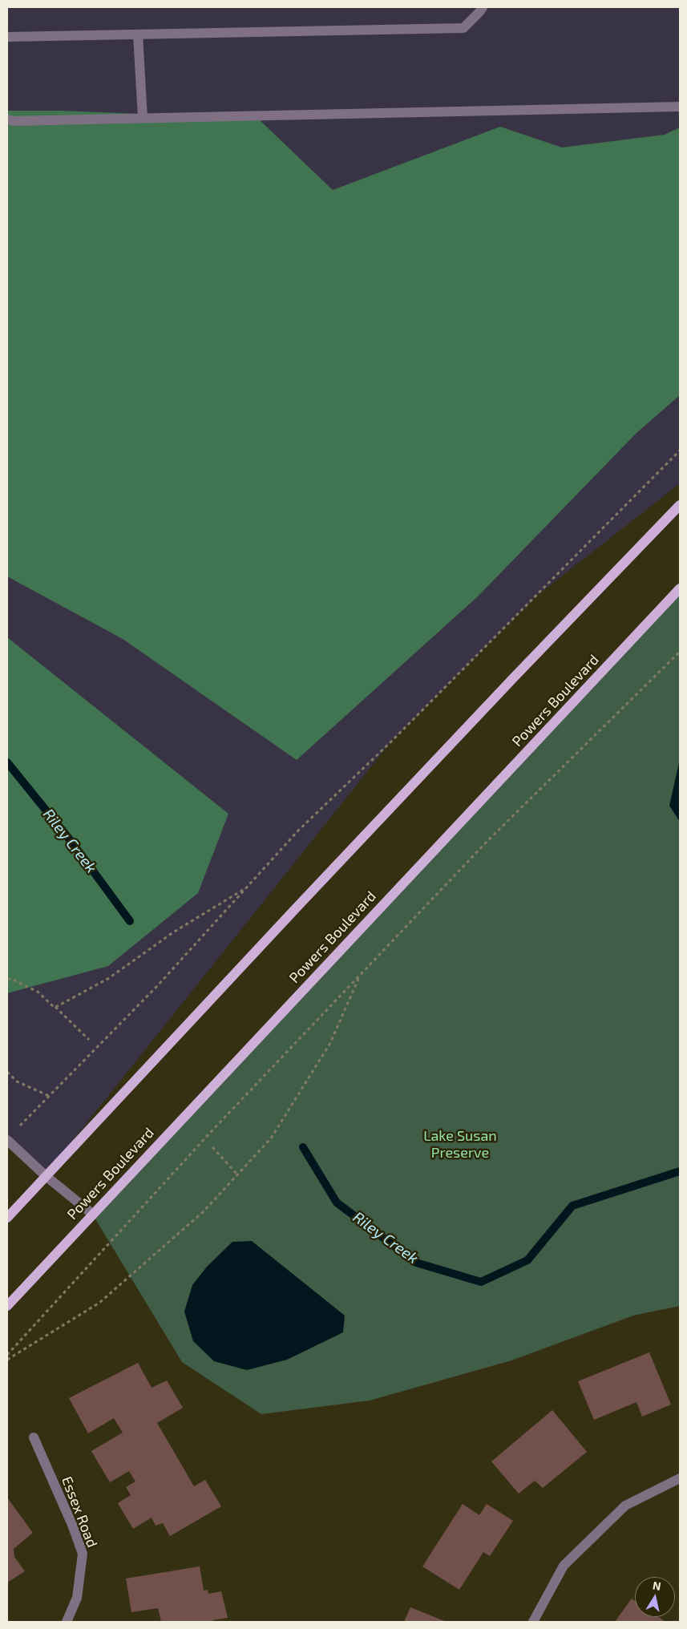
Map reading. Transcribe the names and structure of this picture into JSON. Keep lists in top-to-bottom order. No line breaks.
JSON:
{"streets":{"main road":["Powers Boulevard"],"street":["Essex Road"]},"water":["Riley Creek"],"parks":["Lake Susan Preserve"],"north":"top"}
